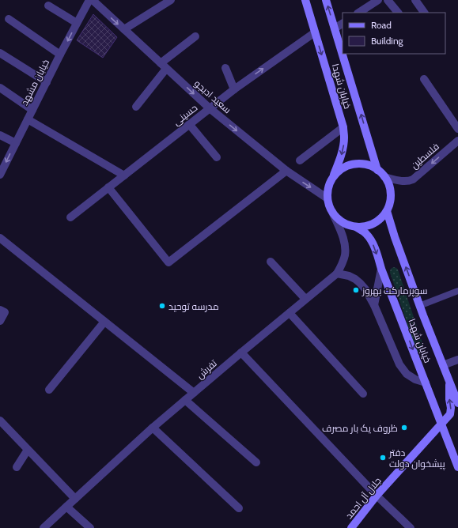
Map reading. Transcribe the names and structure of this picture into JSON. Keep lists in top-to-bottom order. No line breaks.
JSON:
{"streets":{"main road":["خیابان شهدا","جلال آل احمد"],"street":["خیابان مشهد","سعید ادبجو","حسینی","فلسطین","تفرش"]},"crossings":[["خیابان شهدا","سعید ادبجو"],["خیابان شهدا","حسینی"],["خیابان شهدا","فلسطین"],["خیابان شهدا","تفرش"],["خیابان شهدا","جلال آل احمد"],["سعید ادبجو","حسینی"],["سعید ادبجو","فلسطین"],["سعید ادبجو","تفرش"],["فلسطین","تفرش"]],"one_way":["خیابان مشهد","سعید ادبجو","فلسطین"],"places":["سوپرمارکت بهروز","مدرسه توحید","ظروف یک بار مصرف","دفتر پیشخوان دولت"],"legend":["Road","Building"]}
